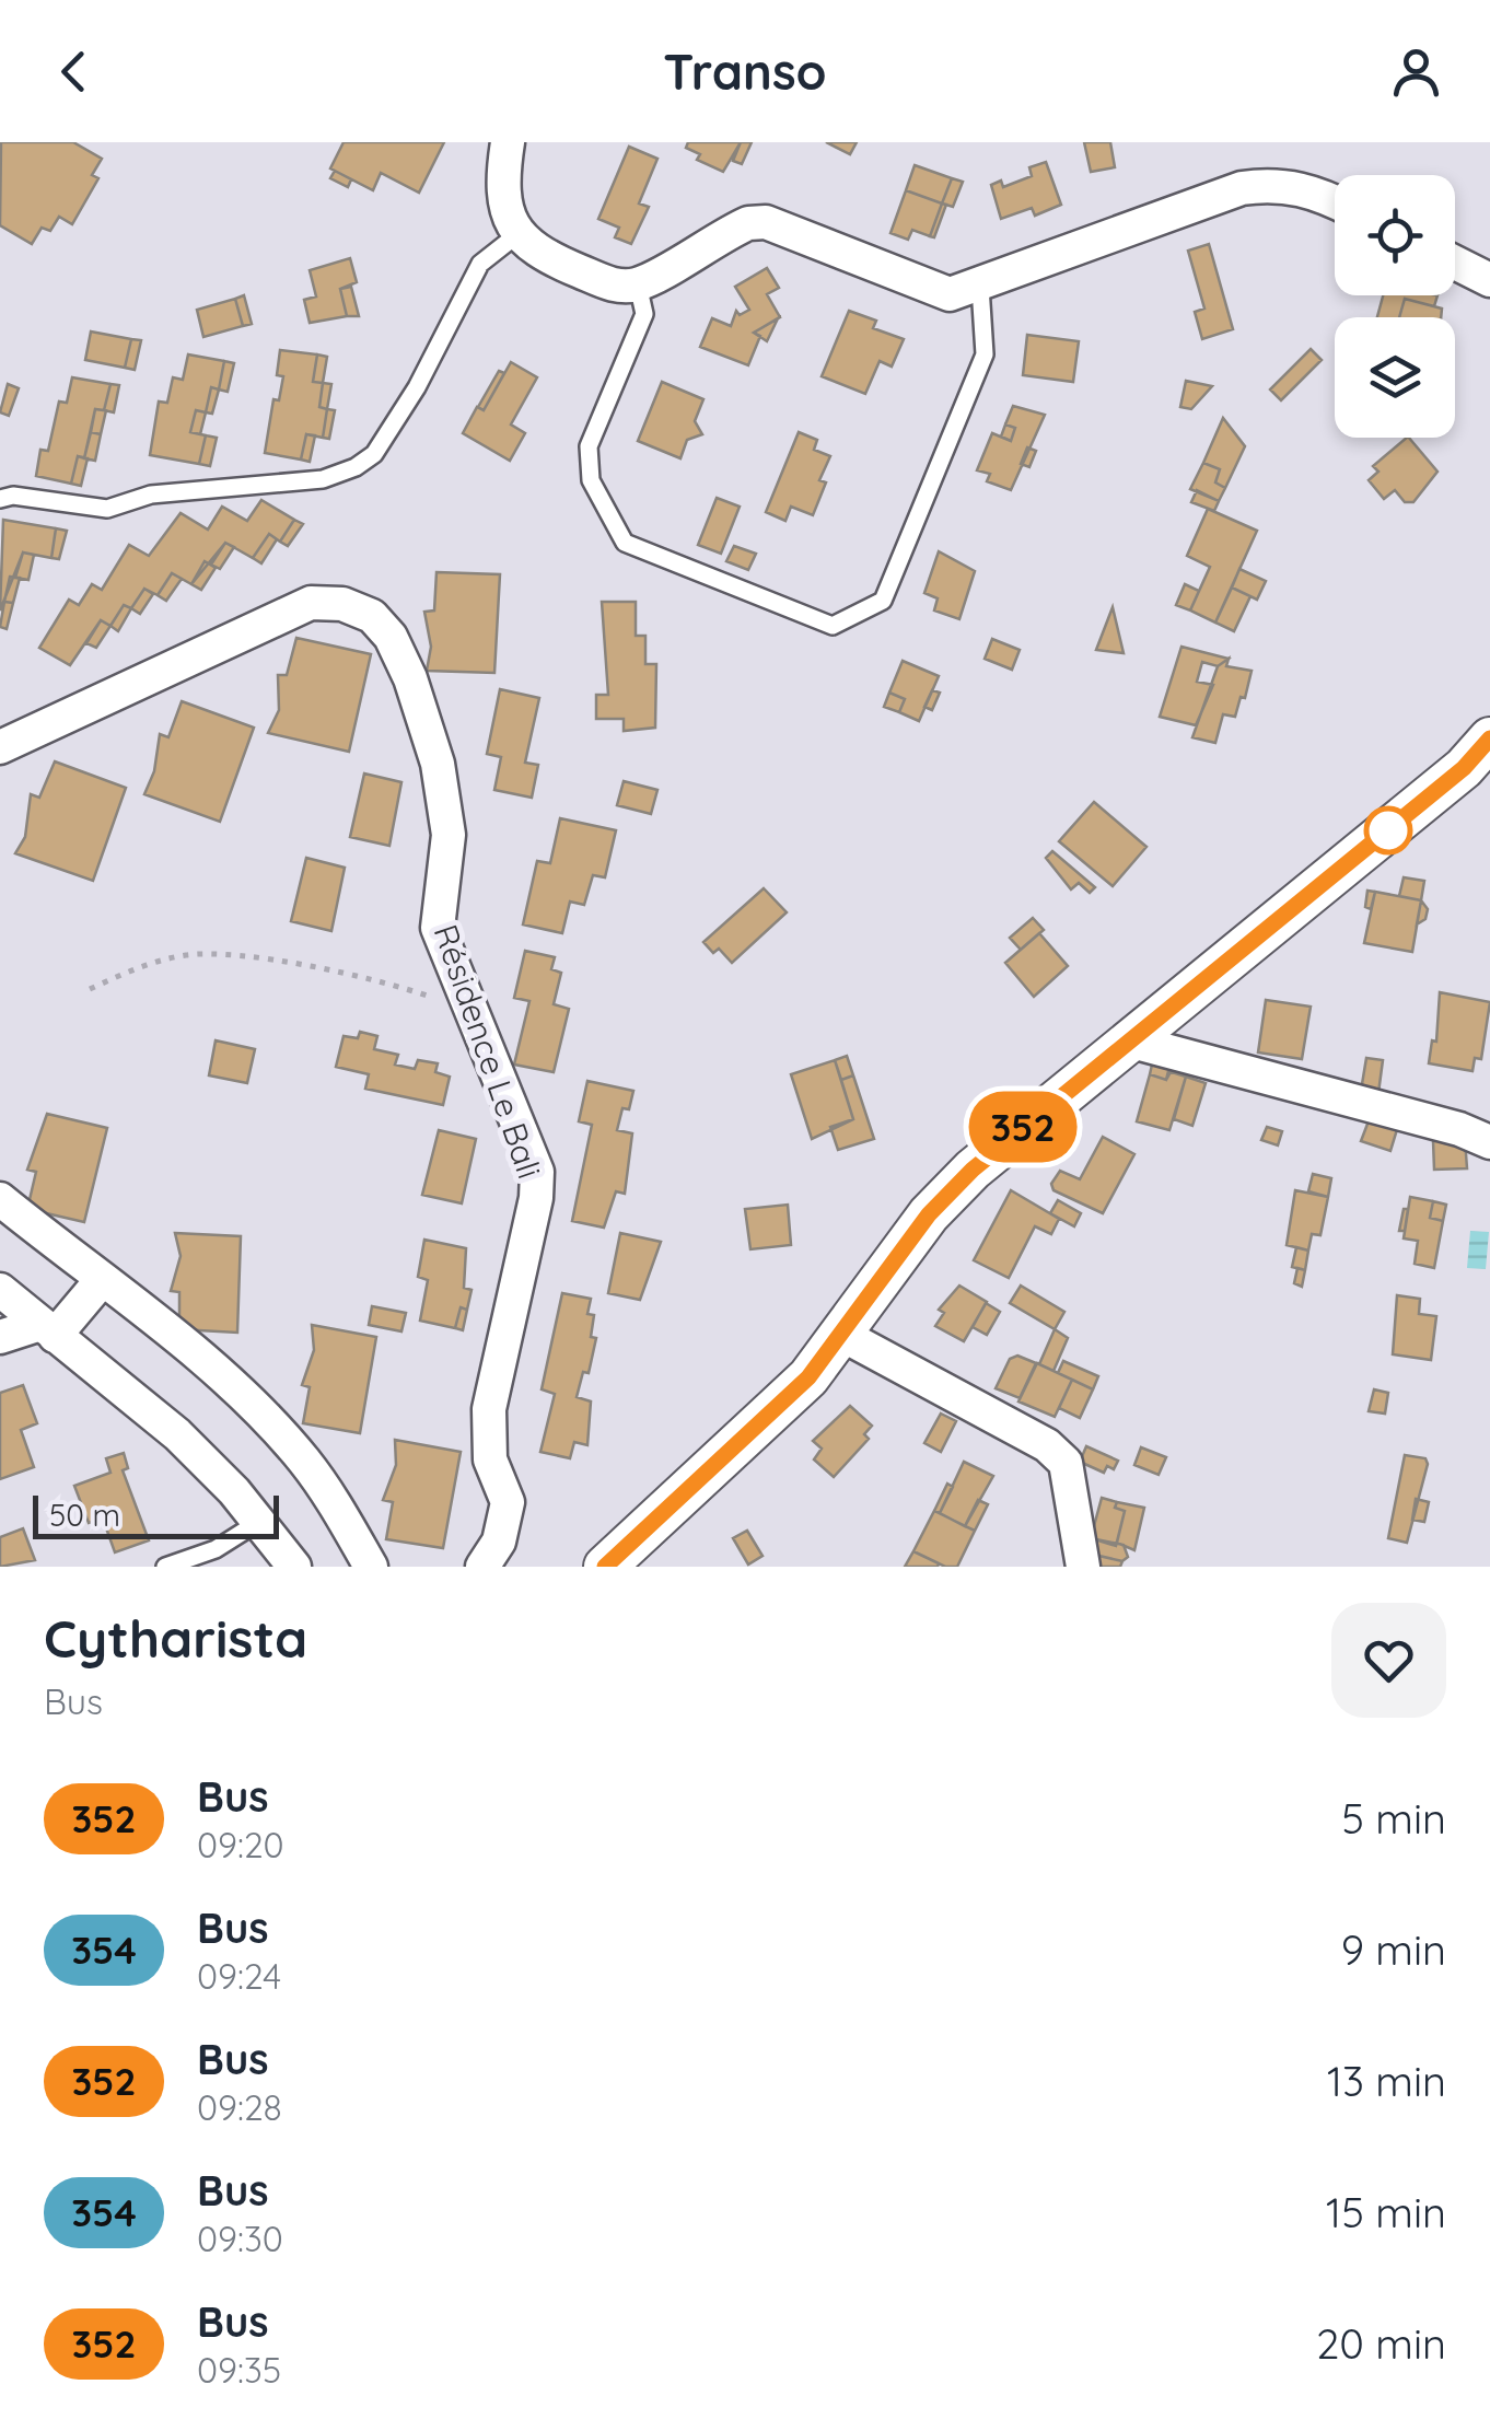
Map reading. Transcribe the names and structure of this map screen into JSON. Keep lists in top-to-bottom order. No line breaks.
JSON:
{"streets":{"street":["Résidence Le Bali"]},"lines":["bus line 352"],"scale_bar":"50 m","page":{"header":"Transo","on_map":"352","scale":"50 m","heading":["Cytharista","Bus"],"list":[{"mark":"352","name":"Bus","note":"09:20","value":"5 min"},{"mark":"354","name":"Bus","note":"09:24","value":"9 min"},{"mark":"352","name":"Bus","note":"09:28","value":"13 min"},{"mark":"354","name":"Bus","note":"09:30","value":"15 min"},{"mark":"352","name":"Bus","note":"09:35","value":"20 min"}]}}
